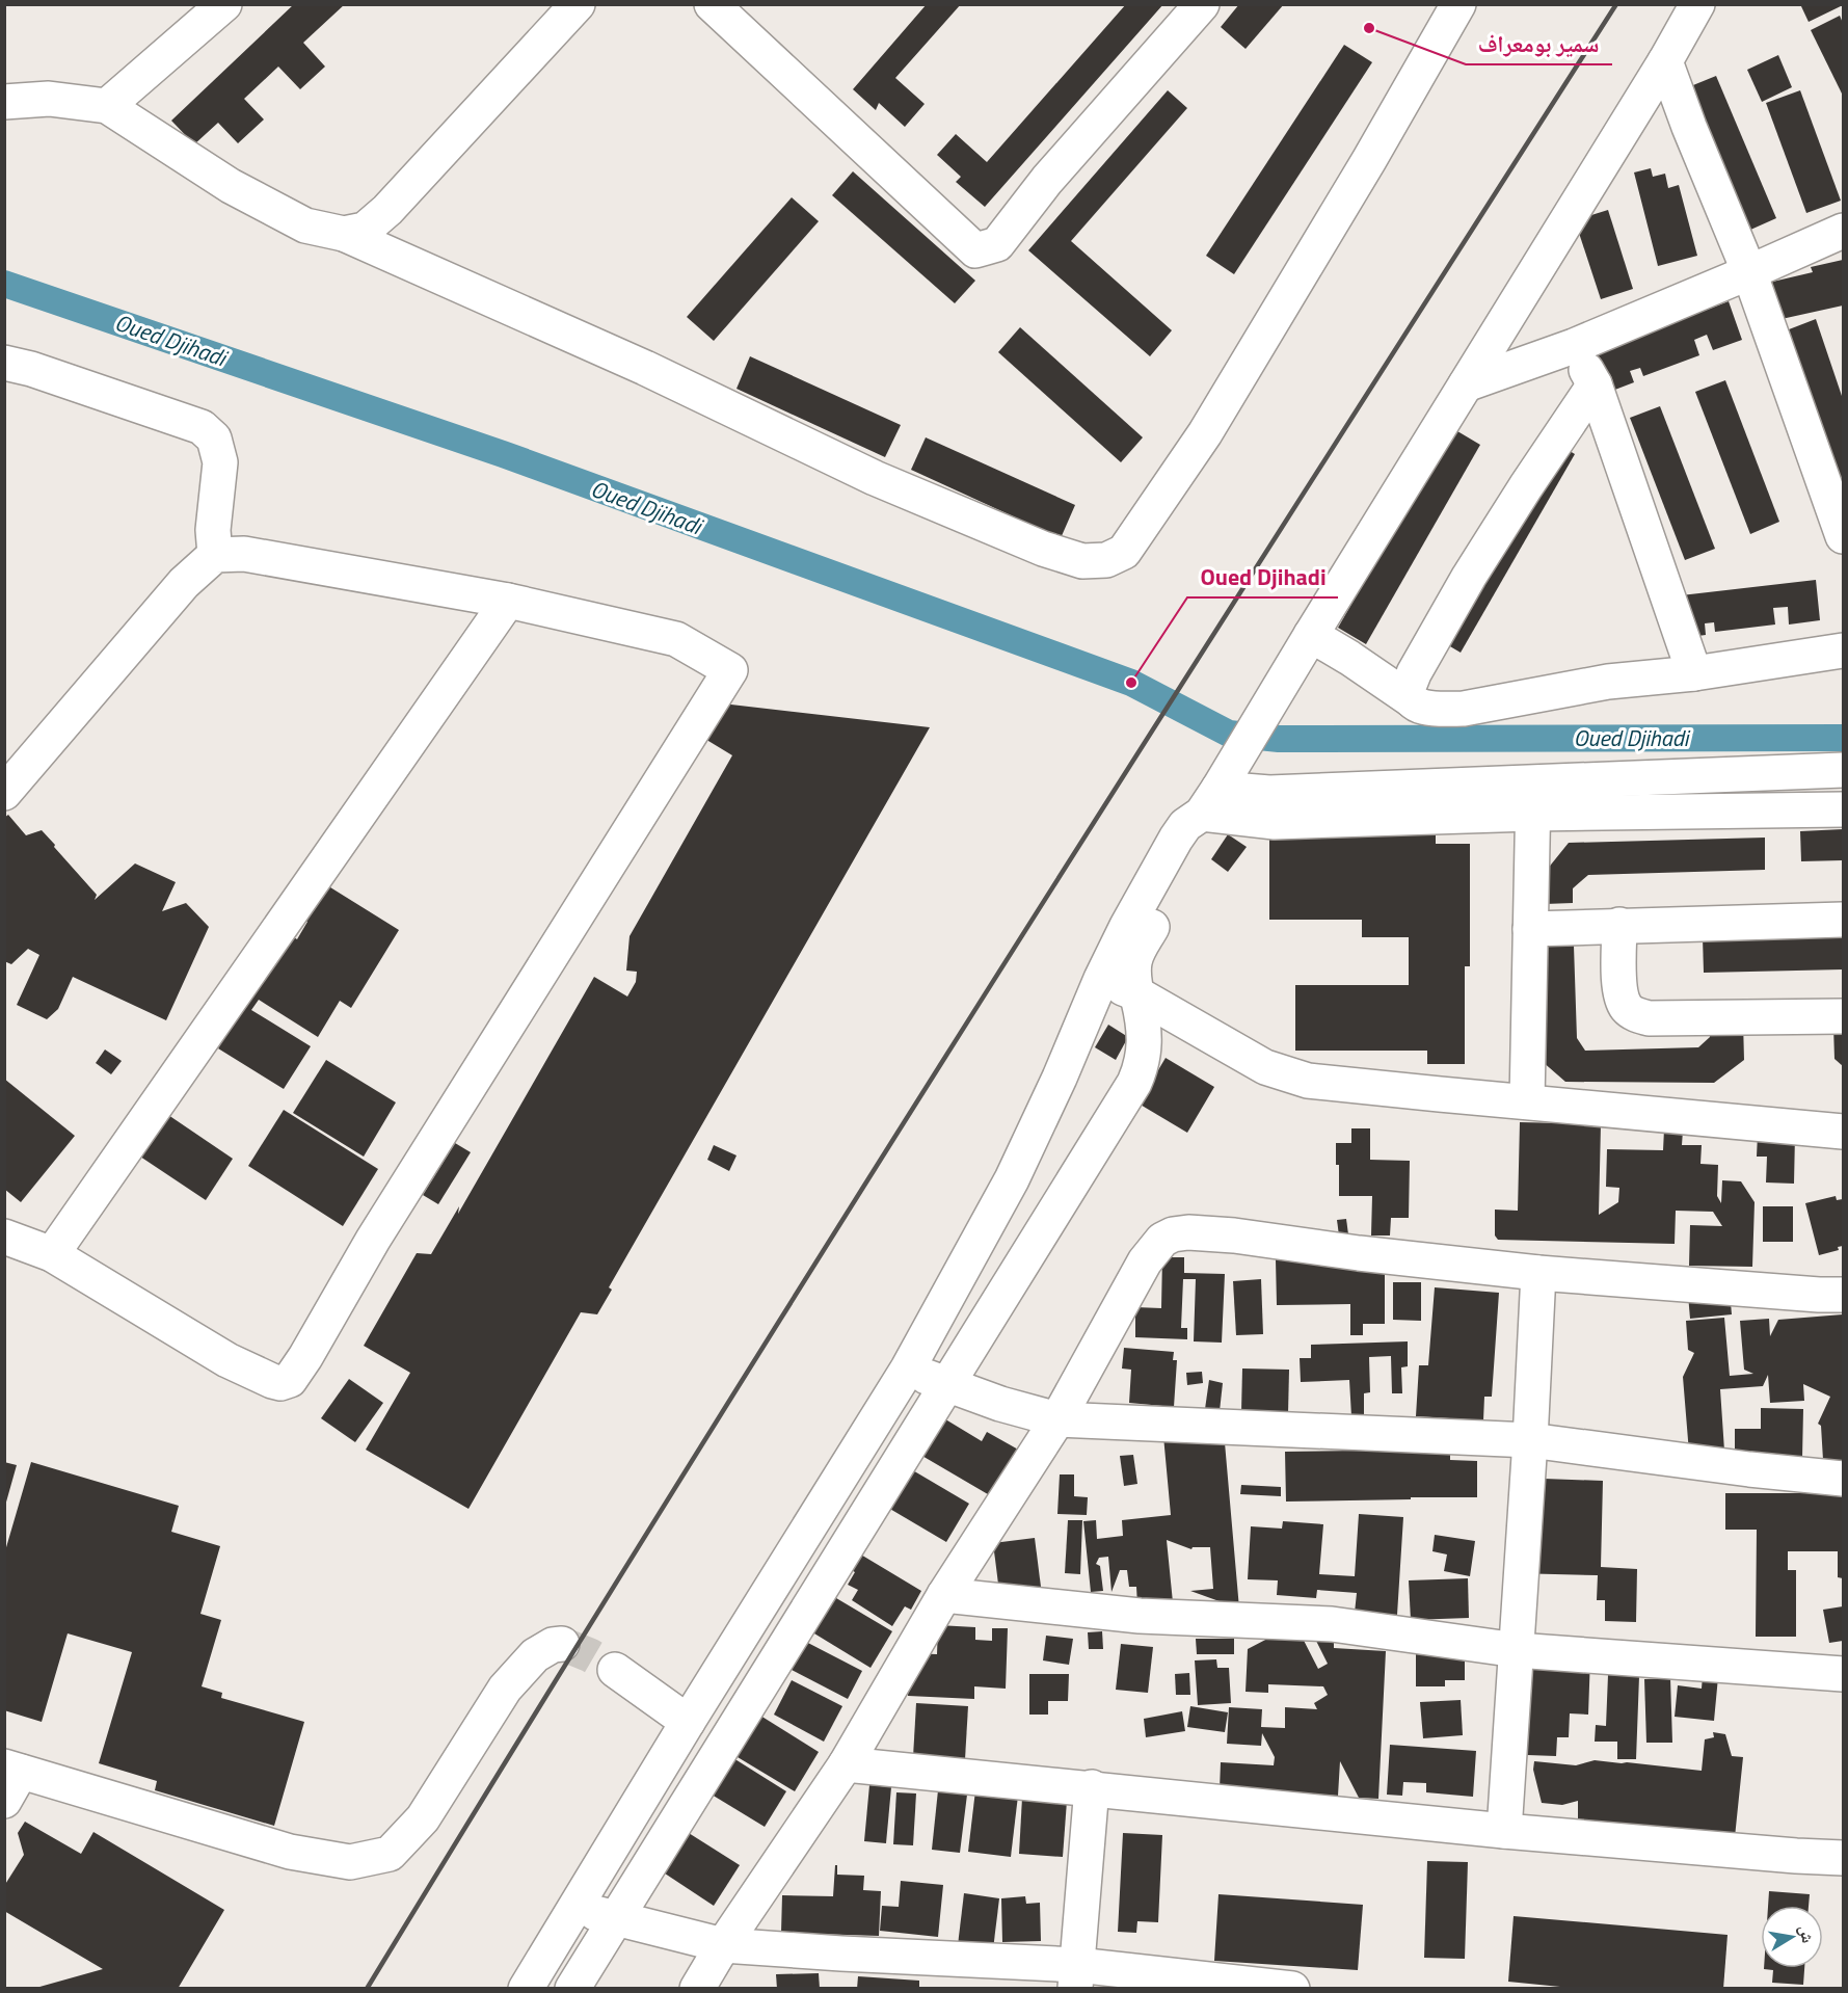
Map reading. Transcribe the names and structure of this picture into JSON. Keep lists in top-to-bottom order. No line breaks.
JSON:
{"water":["Oued Djihadi"],"places":["سمير بومعراف","Oued Djihadi"],"north":"right"}
